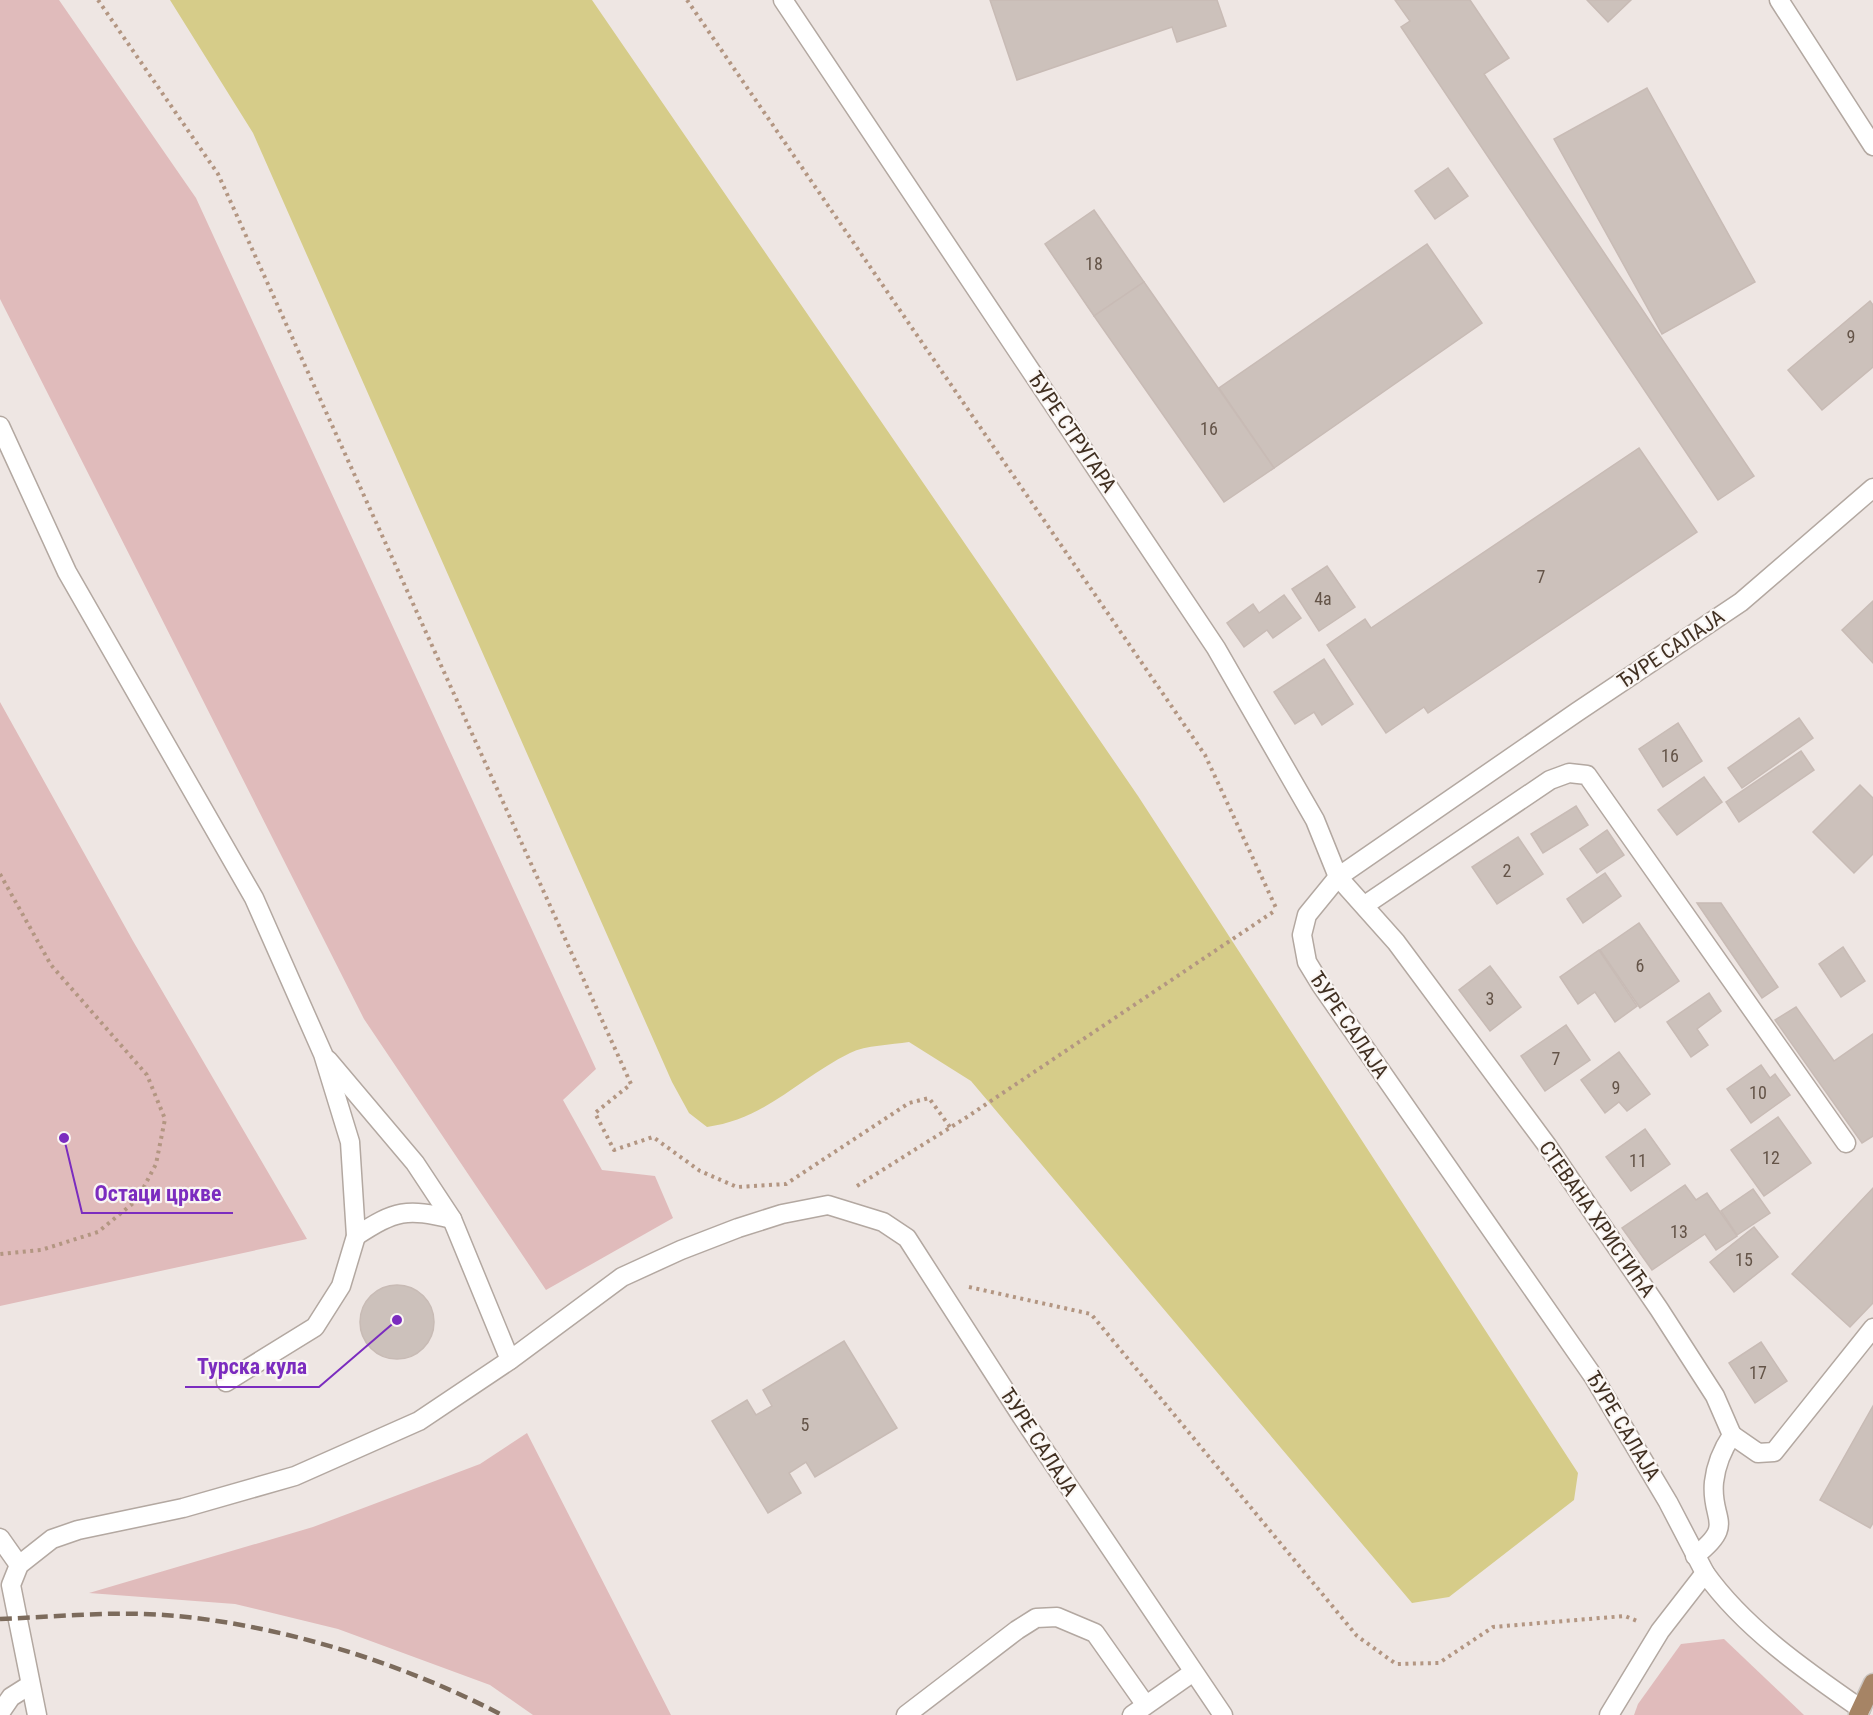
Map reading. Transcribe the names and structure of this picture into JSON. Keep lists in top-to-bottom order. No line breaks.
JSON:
{"streets":{"street":["ЂУРЕ СТРУГАРА","ЂУРЕ САЛАЈА","СТЕВАНА ХРИСТИЋА"]},"crossings":[["ЂУРЕ СТРУГАРА","ЂУРЕ САЛАЈА"],["ЂУРЕ СТРУГАРА","СТЕВАНА ХРИСТИЋА"],["ЂУРЕ САЛАЈА","СТЕВАНА ХРИСТИЋА"]],"places":["Остаци цркве","Турска кула"],"house_numbers":["18","9","16","7","4a","16","2","6","3","7","9","10","12","11","13","15","17","5"]}
